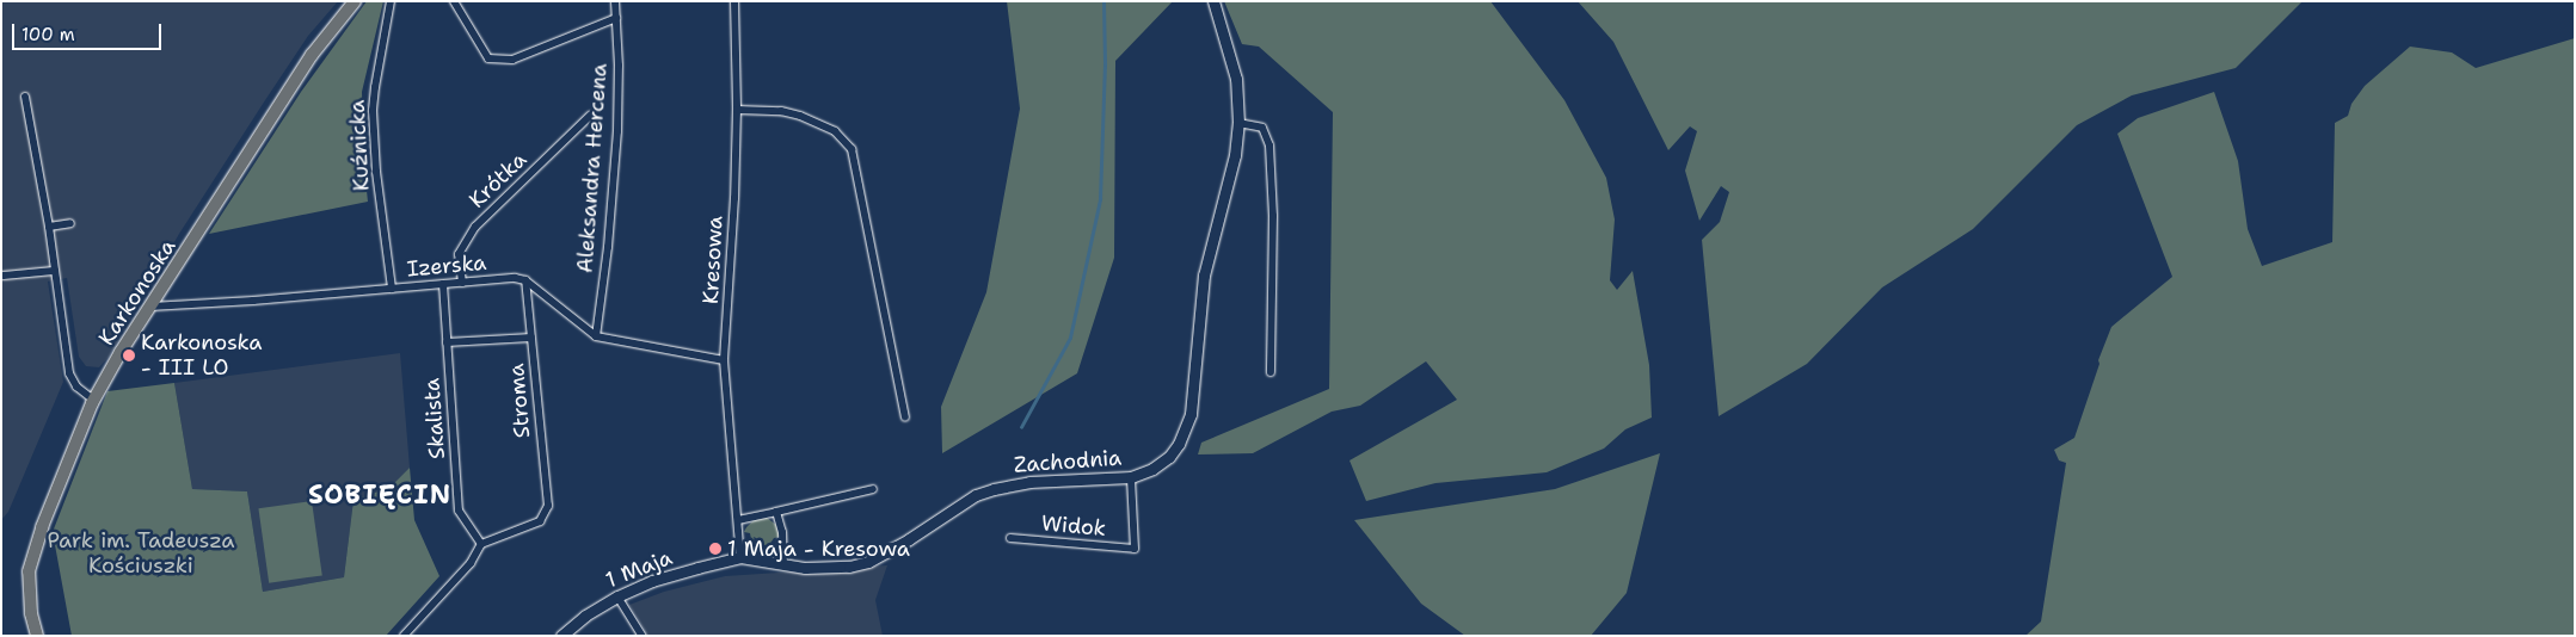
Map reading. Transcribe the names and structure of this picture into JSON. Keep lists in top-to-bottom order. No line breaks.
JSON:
{"streets":{"main road":["Karkonoska"],"street":["Kuźnicka","Aleksandra Hercena","Krótka","Kresowa","Izerska","Stroma","Skalista","Zachodnia","Widok","1 Maja"]},"crossings":[["Kuźnicka","Izerska"],["Krótka","Izerska"],["Kresowa","Zachodnia"],["Kresowa","1 Maja"],["Izerska","Karkonoska"],["Izerska","Stroma"],["Izerska","Skalista"],["Stroma","Skalista"],["Zachodnia","Widok"],["Zachodnia","1 Maja"]],"districts":["SOBIĘCIN"],"parks":["Park im. Tadeusza Kościuszki"],"places":["Karkonoska - III LO","1 Maja - Kresowa"],"scale_bar":"100 m"}
